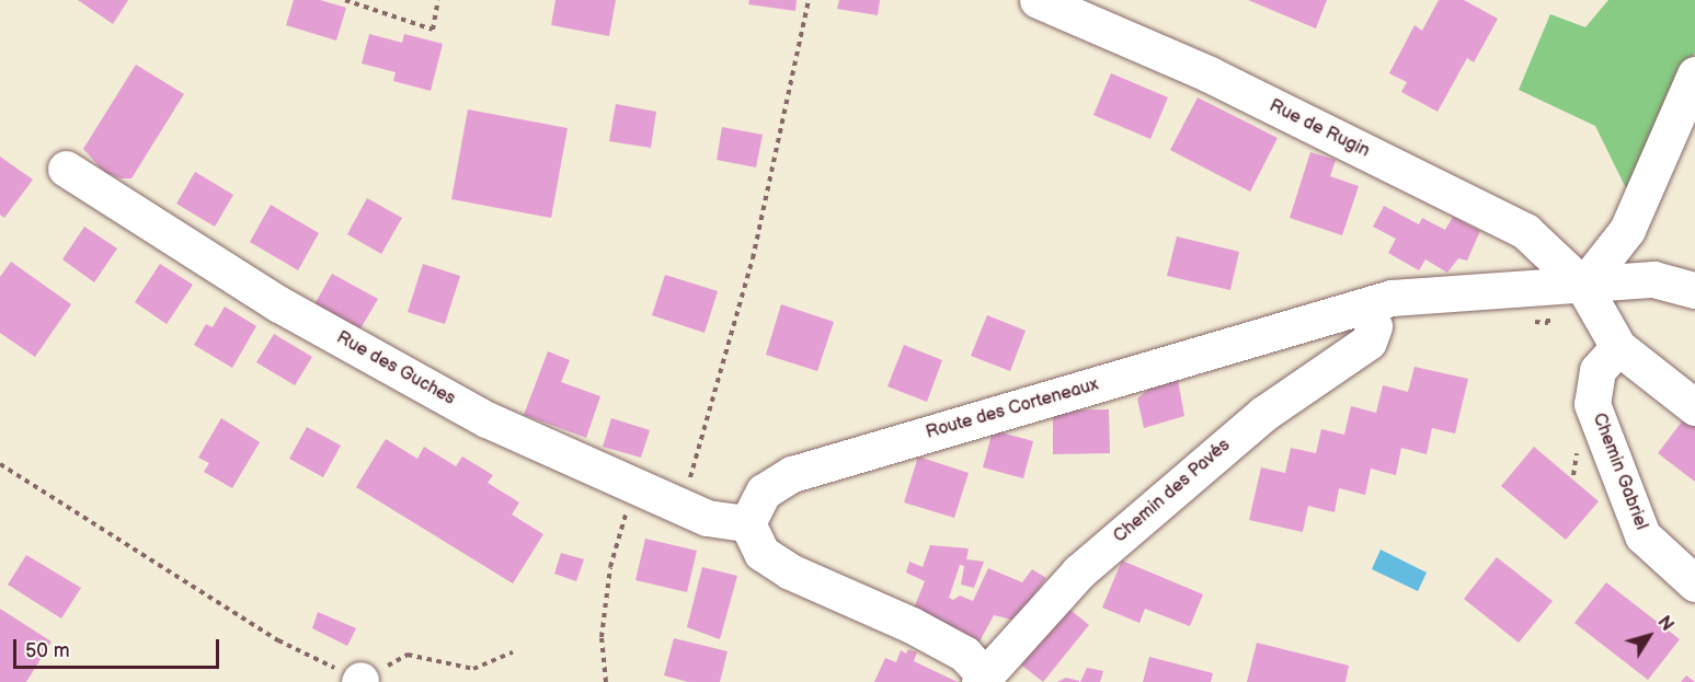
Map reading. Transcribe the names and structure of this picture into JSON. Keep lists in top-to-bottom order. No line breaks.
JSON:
{"streets":{"street":["Rue de Rugin","Rue des Guches","Route des Corteneaux","Chemin Gabriel","Chemin des Pavés"]},"crossings":[["Rue de Rugin","Route des Corteneaux"],["Rue des Guches","Route des Corteneaux"]],"scale_bar":"50 m","north":"top right"}
